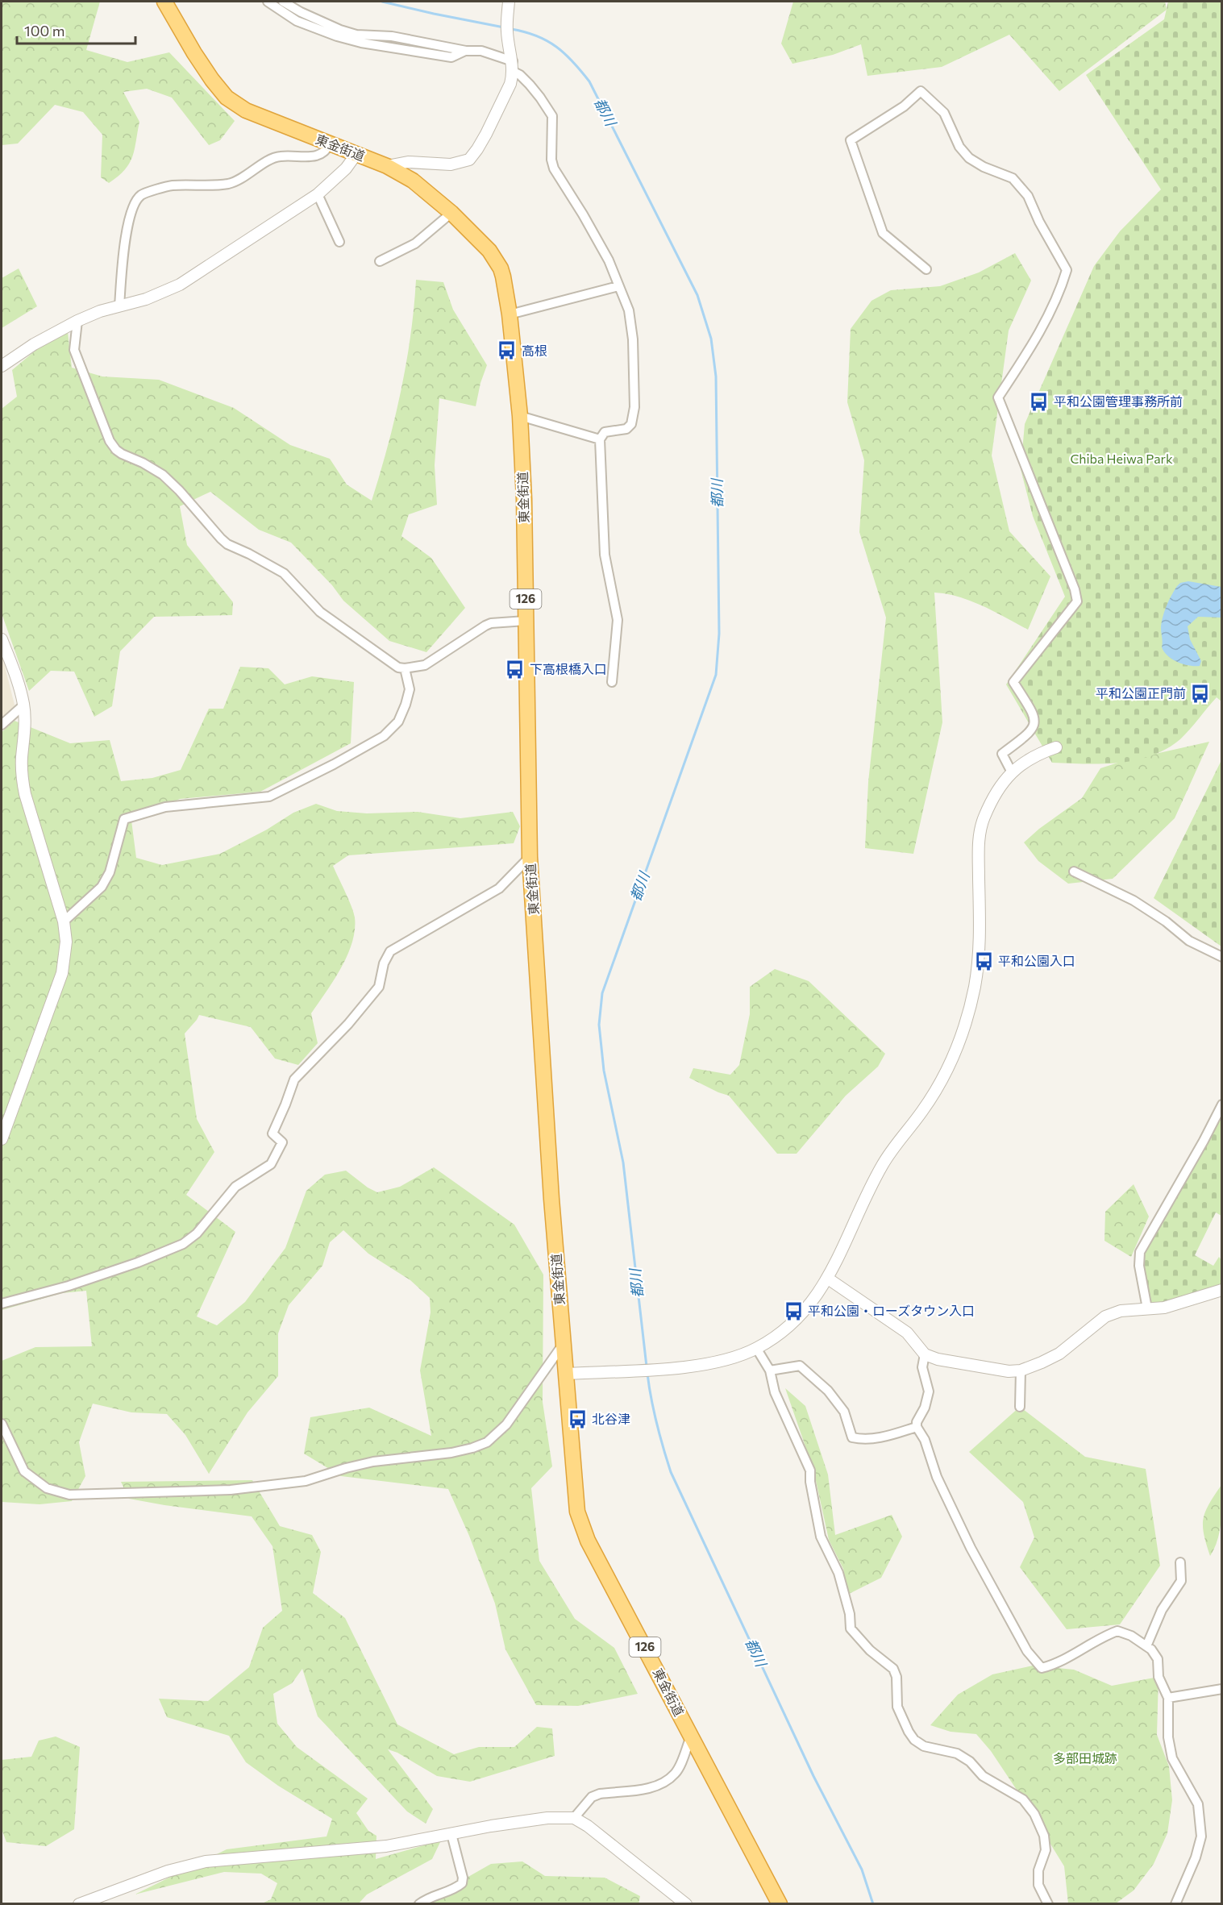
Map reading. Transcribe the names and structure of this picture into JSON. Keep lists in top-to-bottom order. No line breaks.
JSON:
{"streets":{"highway":["東金街道","126"]},"water":["都川"],"parks":["Chiba Heiwa Park","多部田城跡"],"places":{"bus stop":["高根","平和公園管理事務所前","下高根橋入口","平和公園正門前","平和公園入口","平和公園・ローズタウン入口","北谷津"]},"scale_bar":"100 m"}
